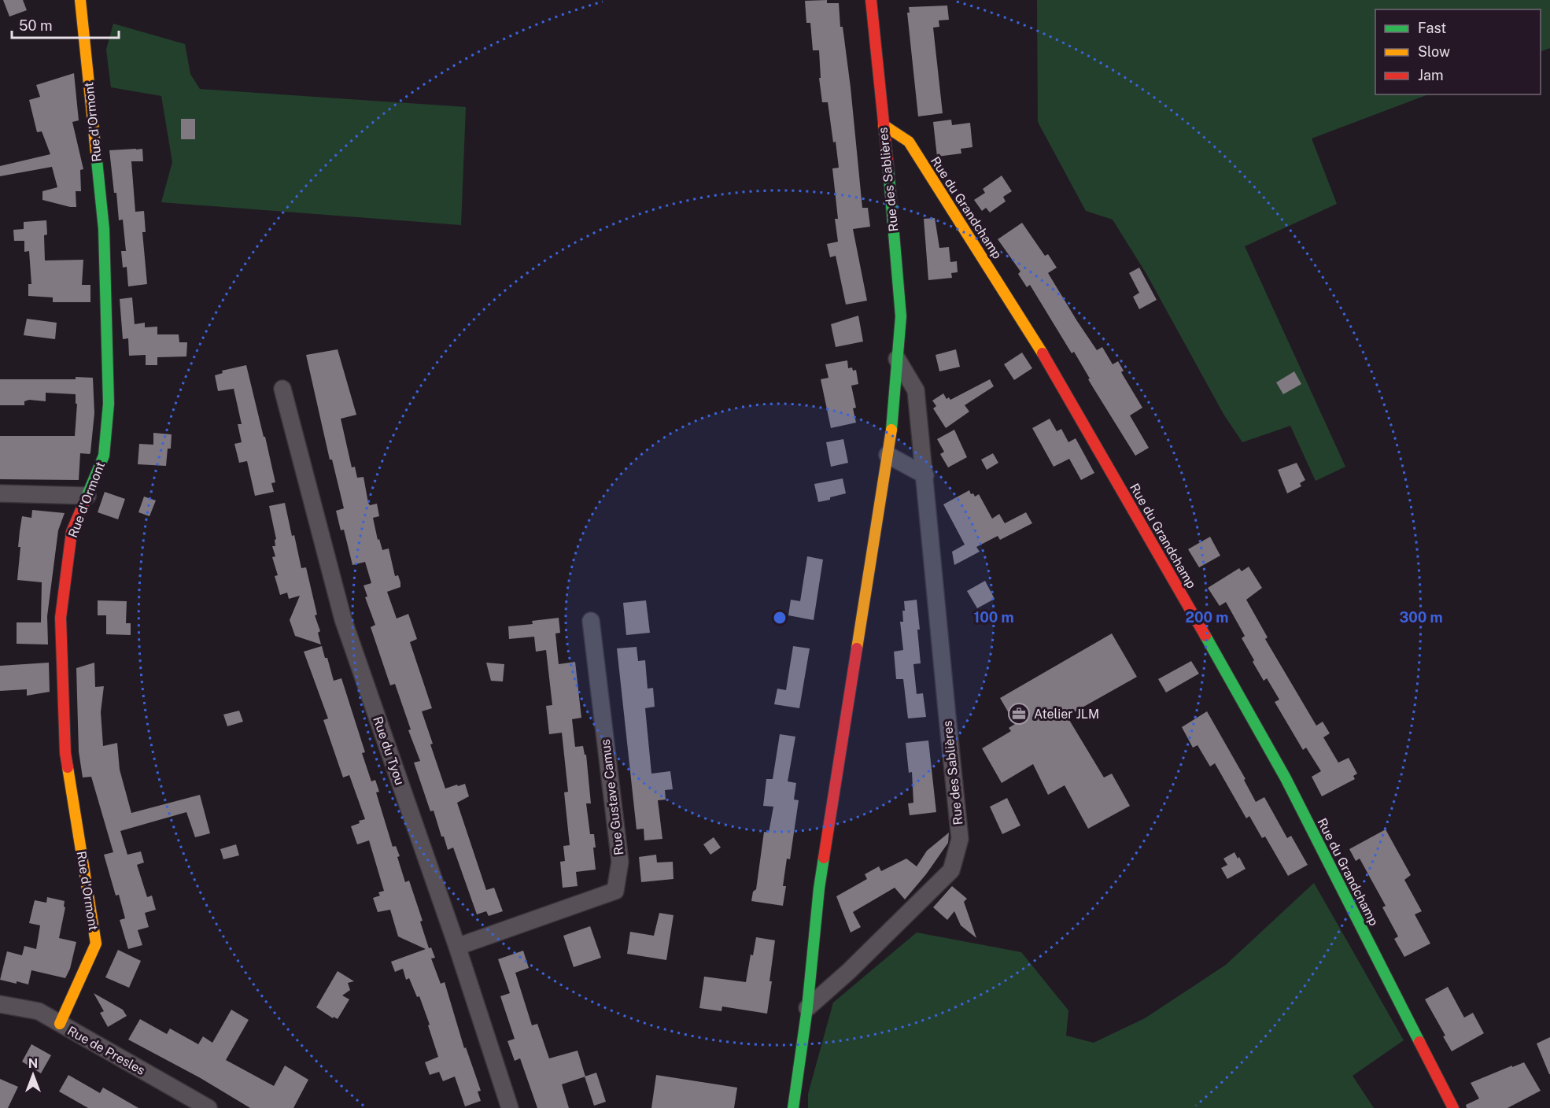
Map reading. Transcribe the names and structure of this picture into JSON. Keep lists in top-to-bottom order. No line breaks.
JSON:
{"streets":{"street":["Rue d'Ormont","Rue des Sablières","Rue du Grandchamp","Rue du Tyou","Rue Gustave Camus","Rue de Presles"]},"crossings":[["Rue d'Ormont","Rue de Presles"],["Rue des Sablières","Rue du Grandchamp"],["Rue du Tyou","Rue Gustave Camus"]],"places":{"office":["Atelier JLM"]},"legend":["Fast","Slow","Jam"],"scale_bar":"50 m","north":"top","rings":["100 m","200 m","300 m"]}
